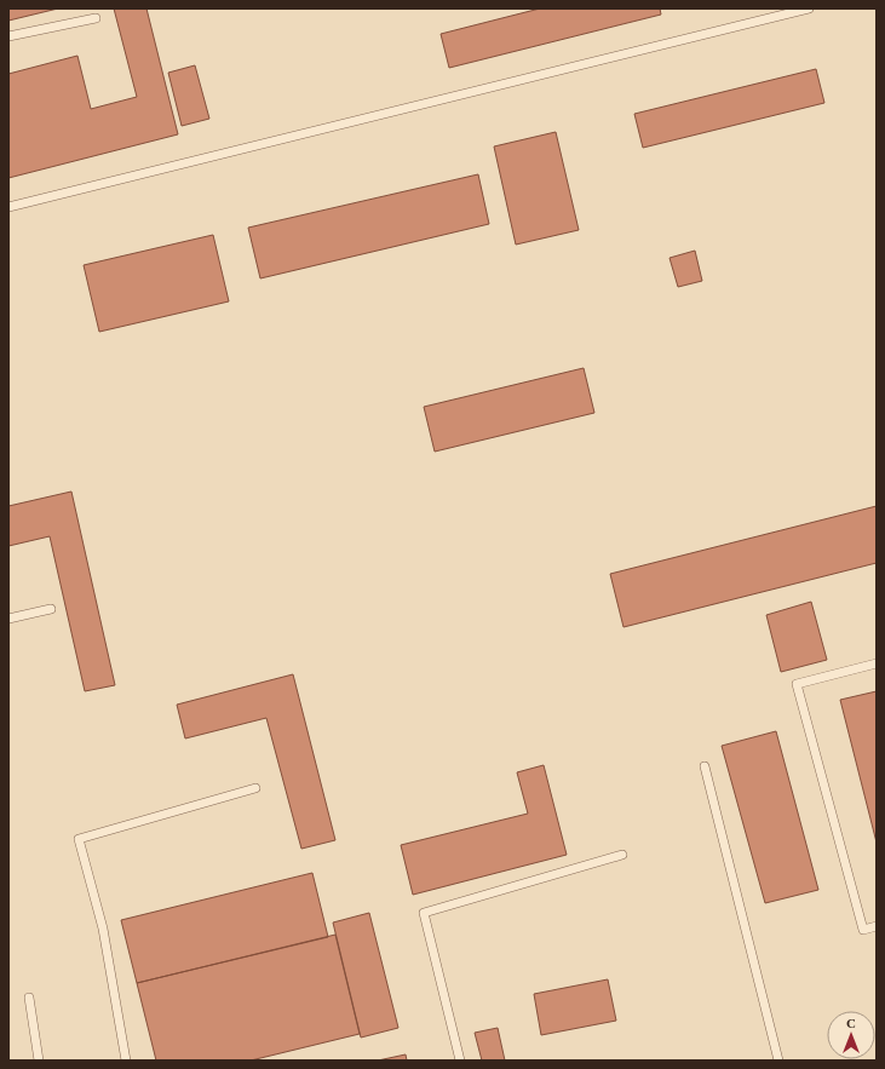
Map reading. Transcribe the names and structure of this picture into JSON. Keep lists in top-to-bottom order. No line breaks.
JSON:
{"north":"top"}
